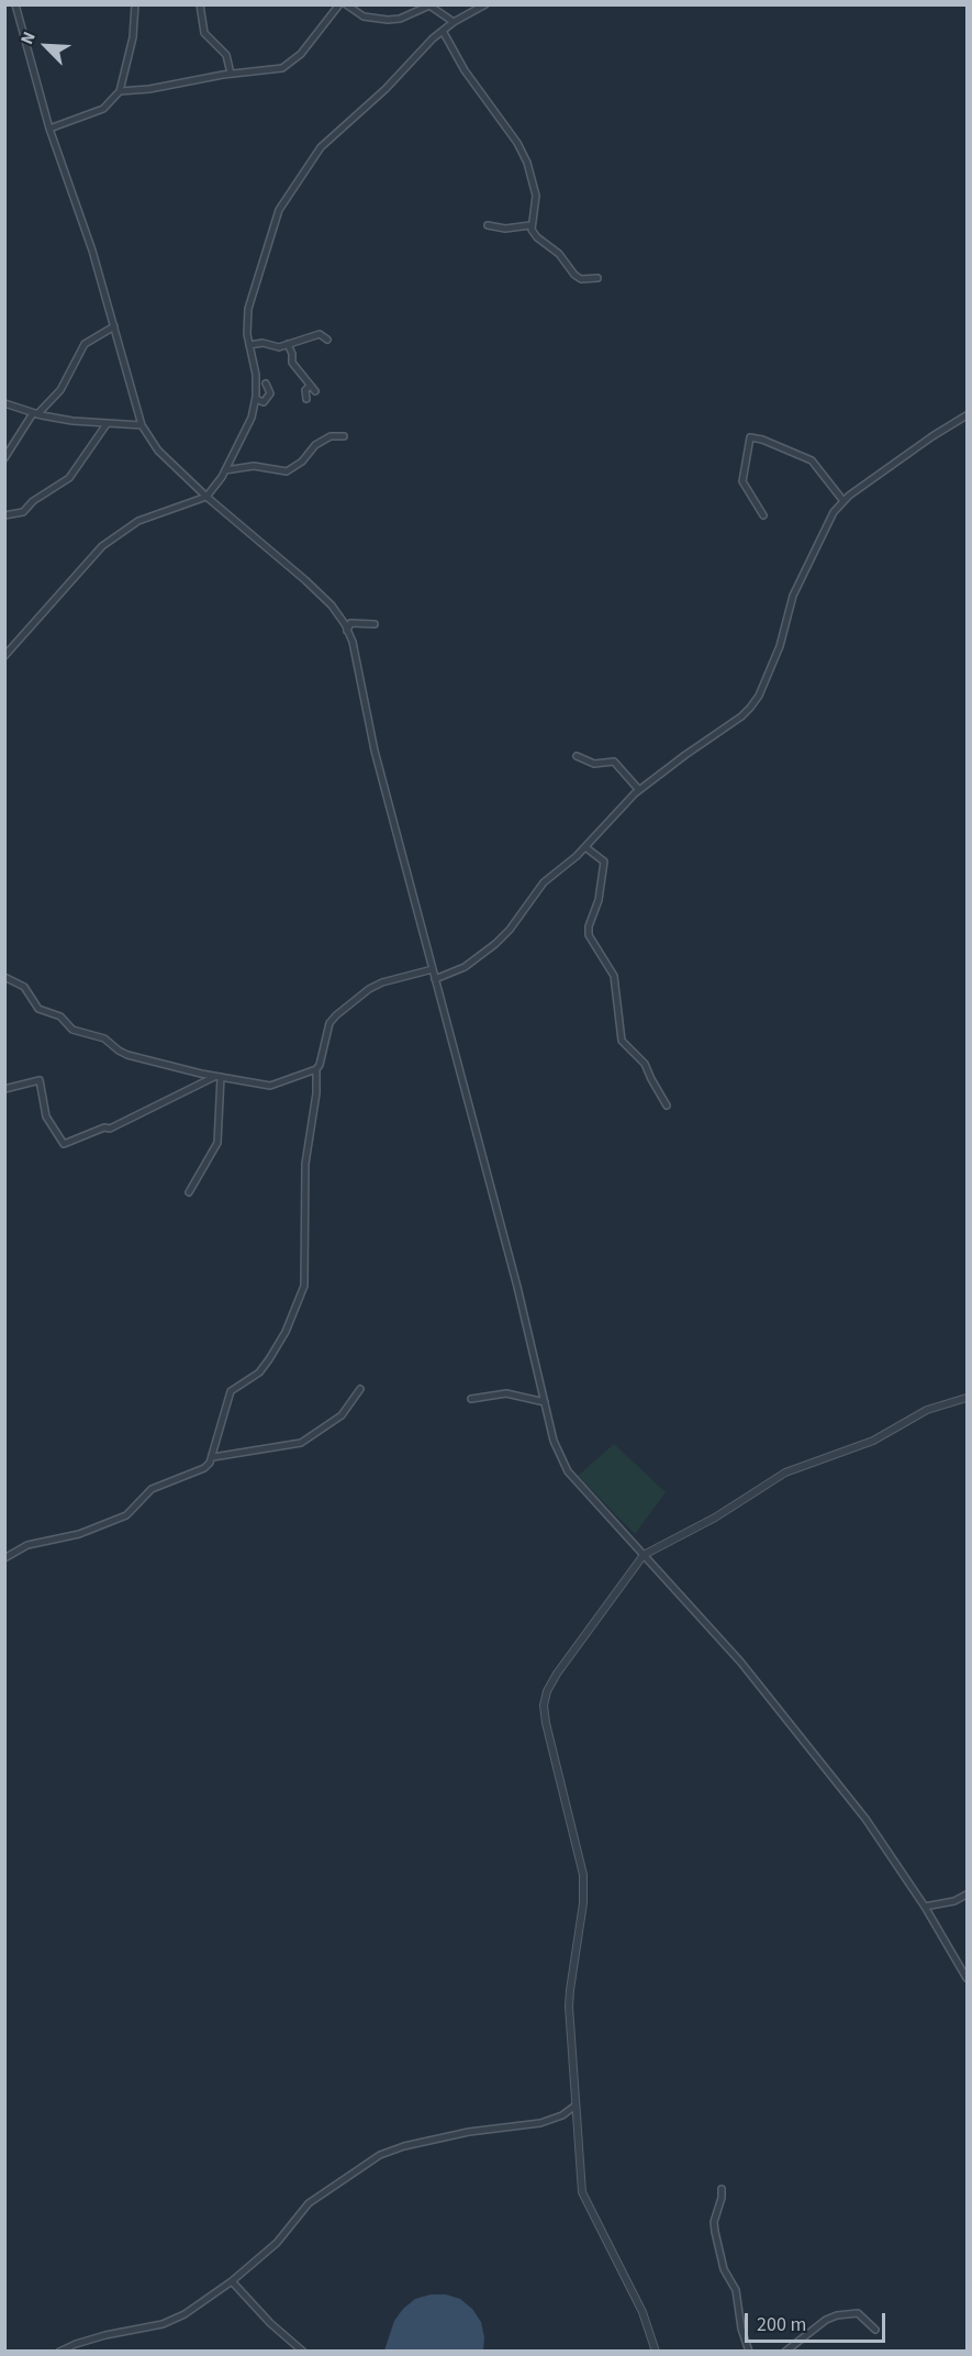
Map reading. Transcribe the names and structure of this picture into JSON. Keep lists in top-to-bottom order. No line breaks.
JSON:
{"scale_bar":"200 m","north":"top left"}
